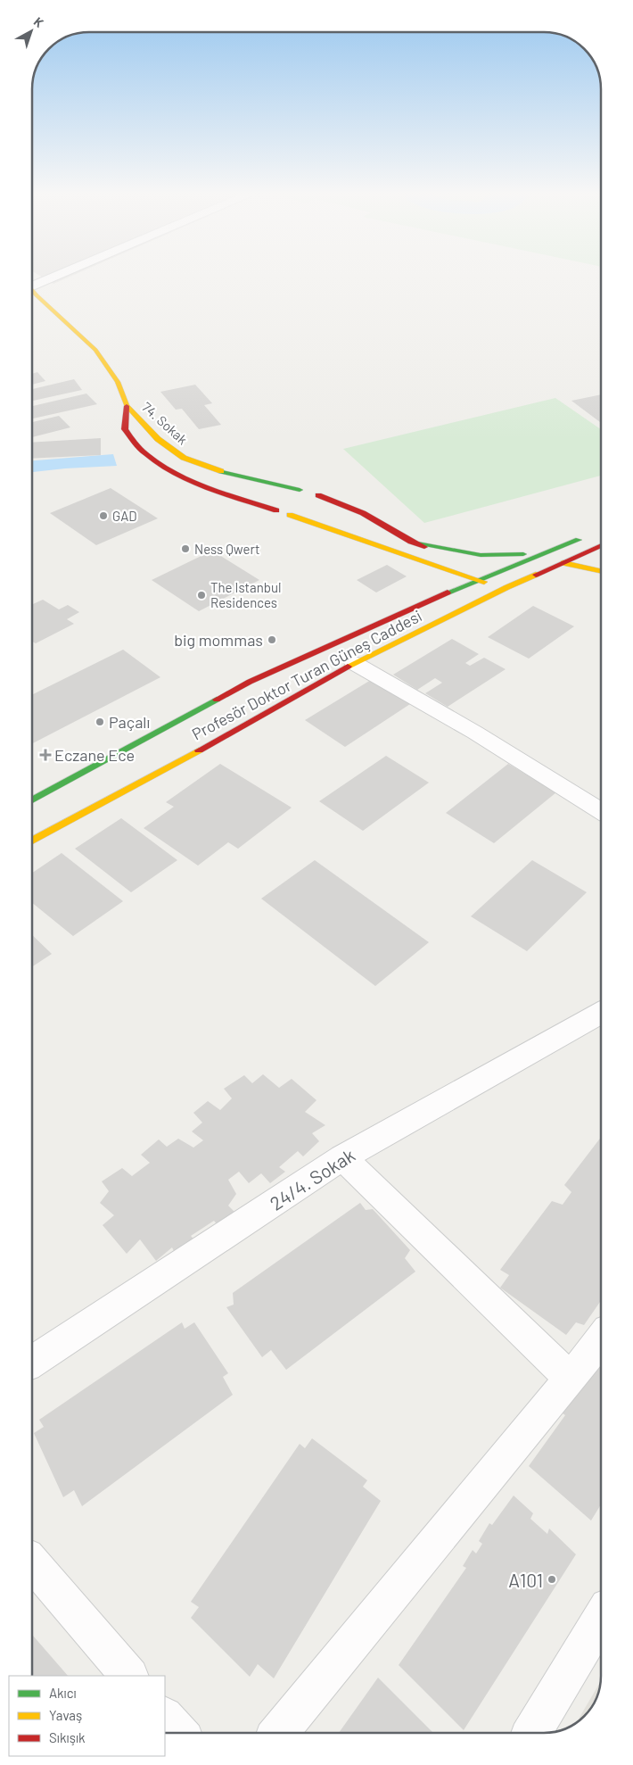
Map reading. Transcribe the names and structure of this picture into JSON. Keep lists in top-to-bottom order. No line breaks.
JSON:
{"streets":{"main road":["74. Sokak","Profesör Doktor Turan Güneş Caddesi"],"street":["24/4. Sokak"]},"places":{"other":["GAD","Ness Qwert","The Istanbul Residences","big mommas","Paçalı","A101"],"health":["Eczane Ece"]},"legend":["Akıcı","Yavaş","Sıkışık"],"north":"top right"}
